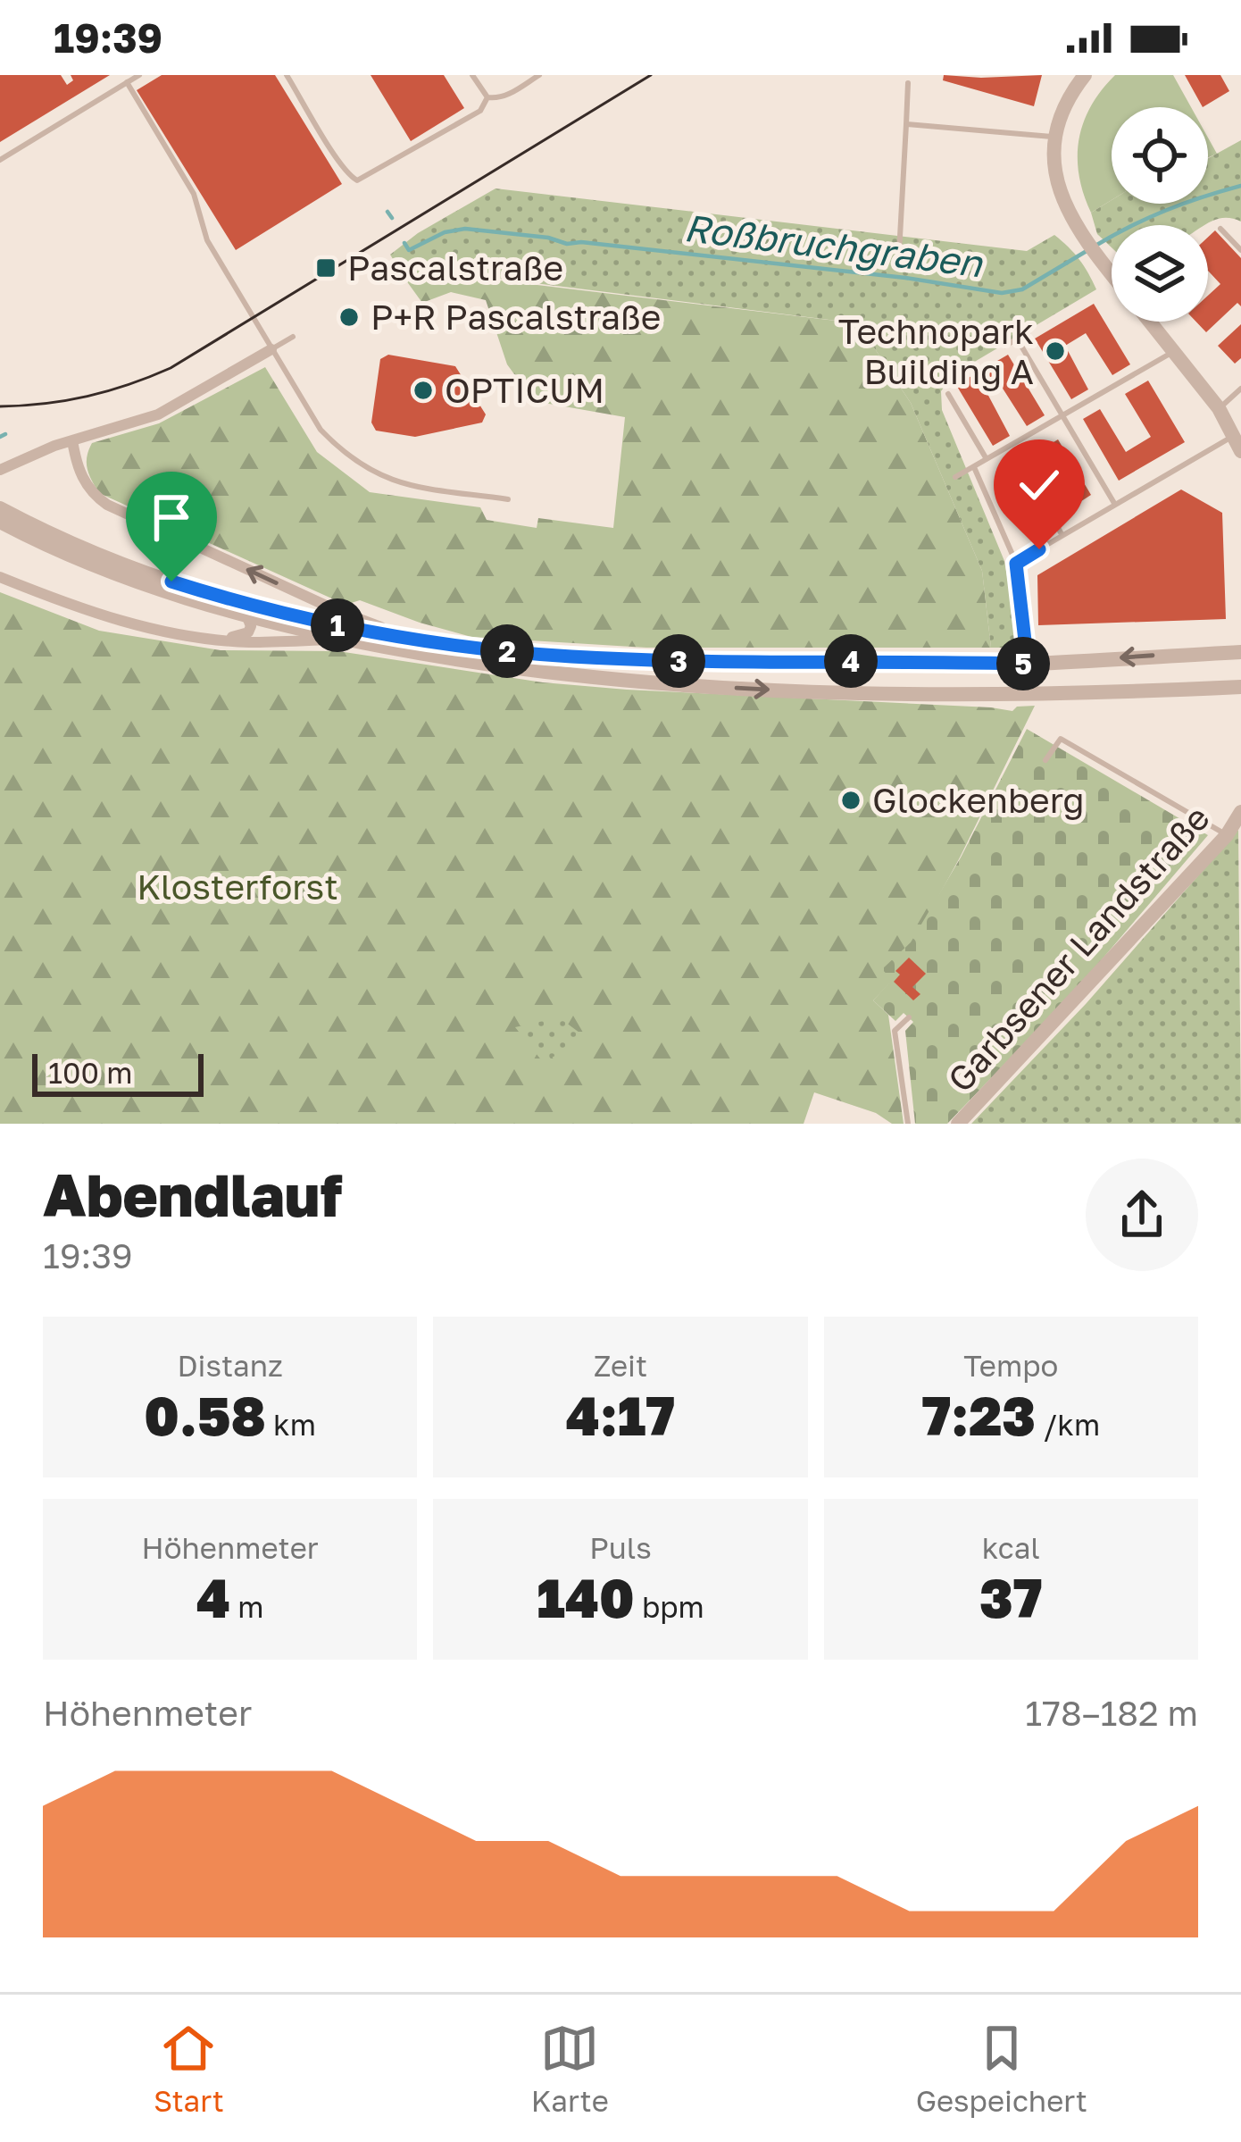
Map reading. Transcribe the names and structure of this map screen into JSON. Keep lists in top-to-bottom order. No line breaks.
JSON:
{"streets":{"street":["Garbsener Landstraße"]},"water":["Roßbruchgraben"],"parks":["Klosterforst"],"places":{"transit":["Pascalstraße"],"other":["P+R Pascalstraße","Technopark Building A","OPTICUM","Glockenberg"]},"scale_bar":"100 m","page":{"status":"19:39","pins":["1","2","3","4","5"],"scale":"100 m","heading":["Abendlauf","19:39"],"stats":[["Distanz","0.58 km"],["Zeit","4:17"],["Tempo","7:23 /km"],["Höhenmeter","4 m"],["Puls","140 bpm"],["kcal","37"]],"chart":["Höhenmeter","178–182 m"],"tabs":["Start","Karte","Gespeichert"]}}
